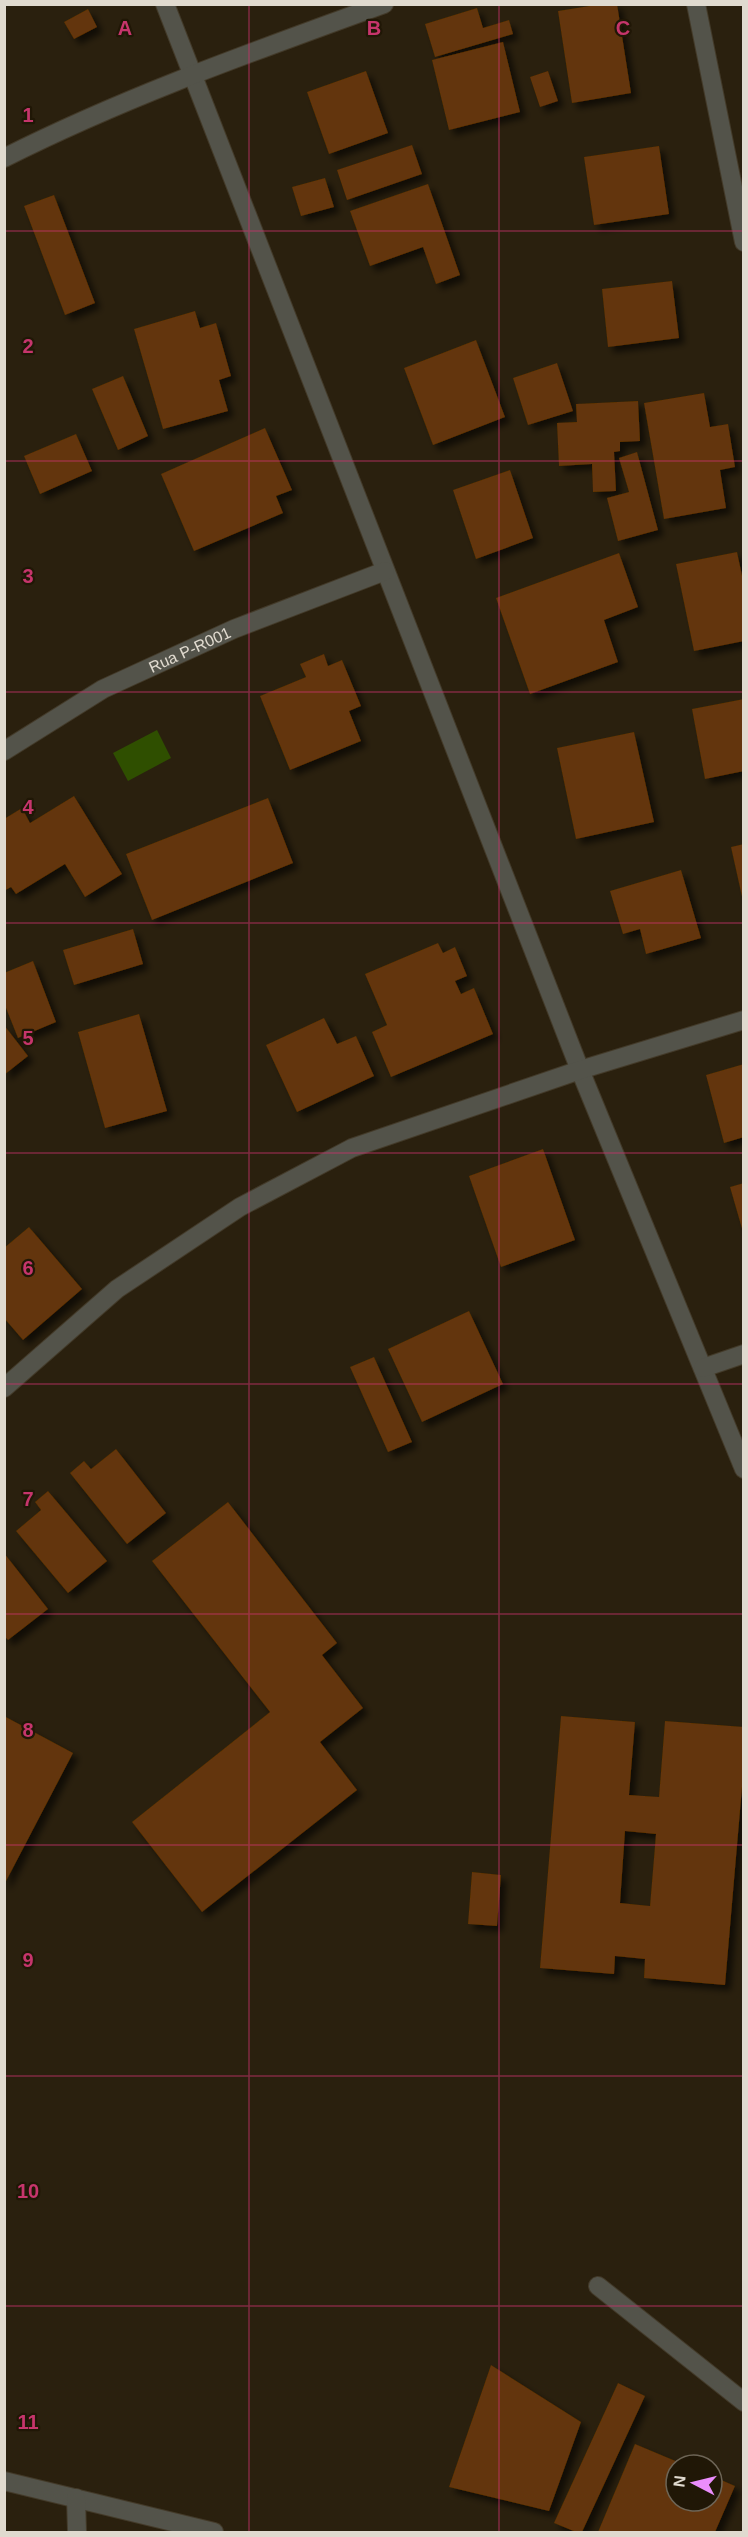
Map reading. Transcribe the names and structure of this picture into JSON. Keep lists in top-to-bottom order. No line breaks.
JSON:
{"streets":{"street":["Rua P-R001"]},"north":"left","grid":{"columns":["A","B","C"],"rows":["1","2","3","4","5","6","7","8","9","10","11"]}}
